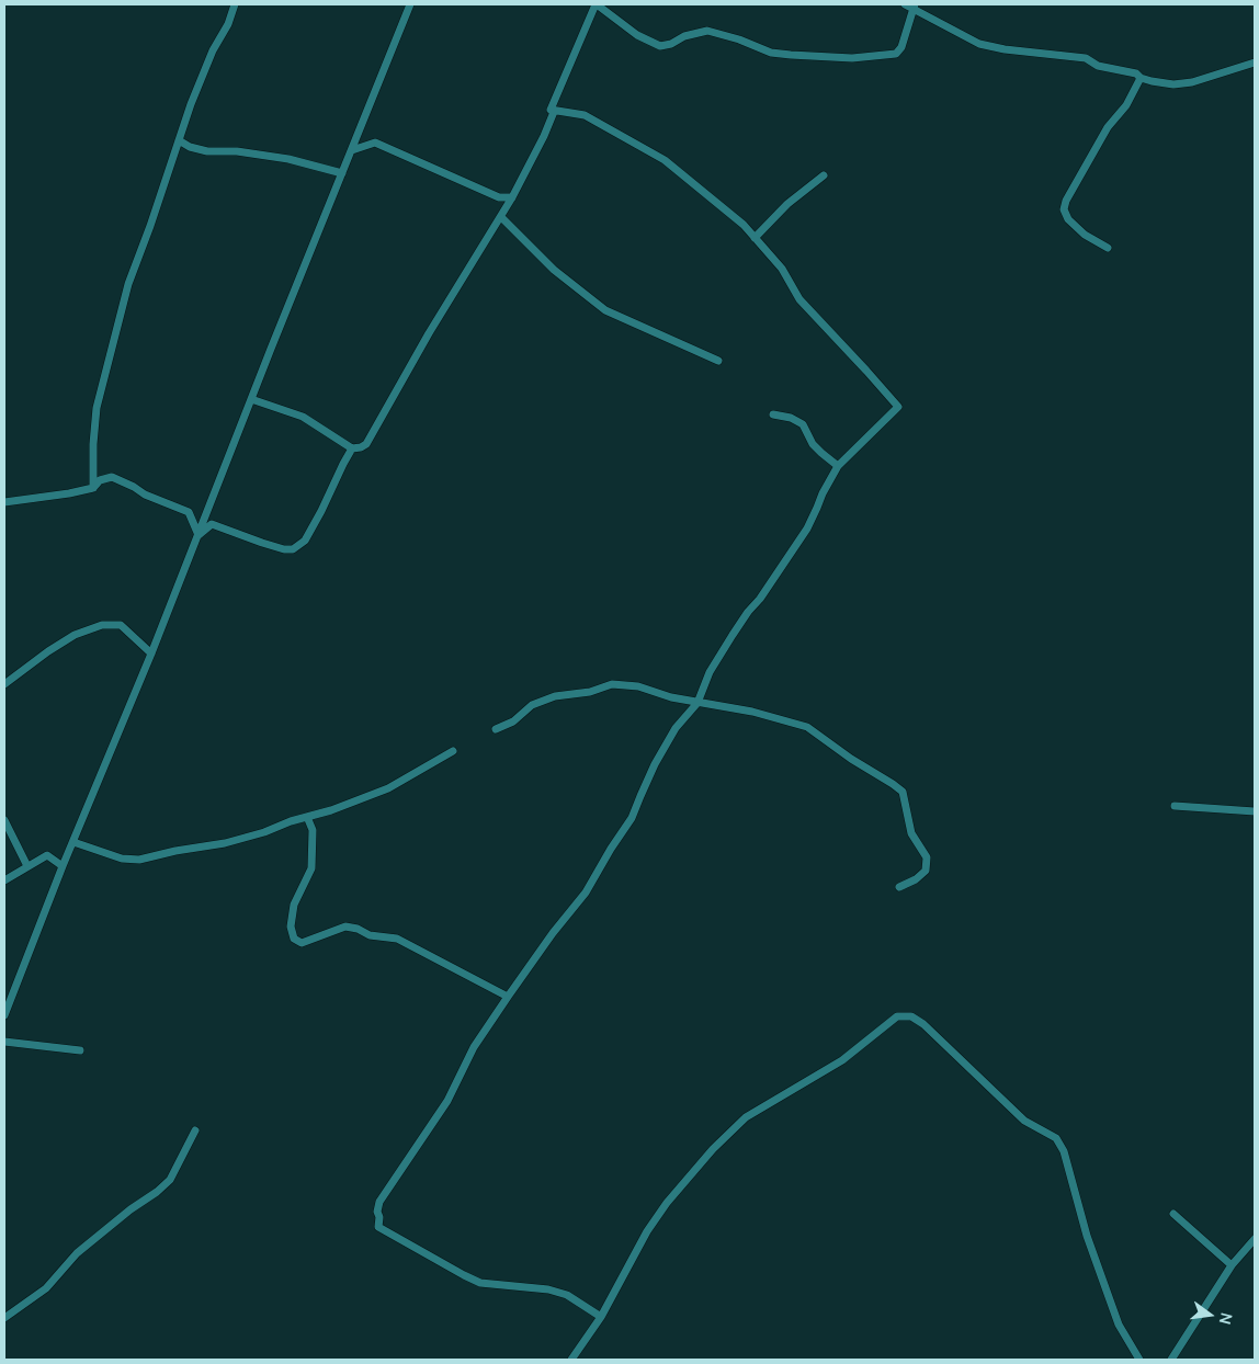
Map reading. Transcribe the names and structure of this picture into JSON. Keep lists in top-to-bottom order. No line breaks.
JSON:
{"north":"right"}
